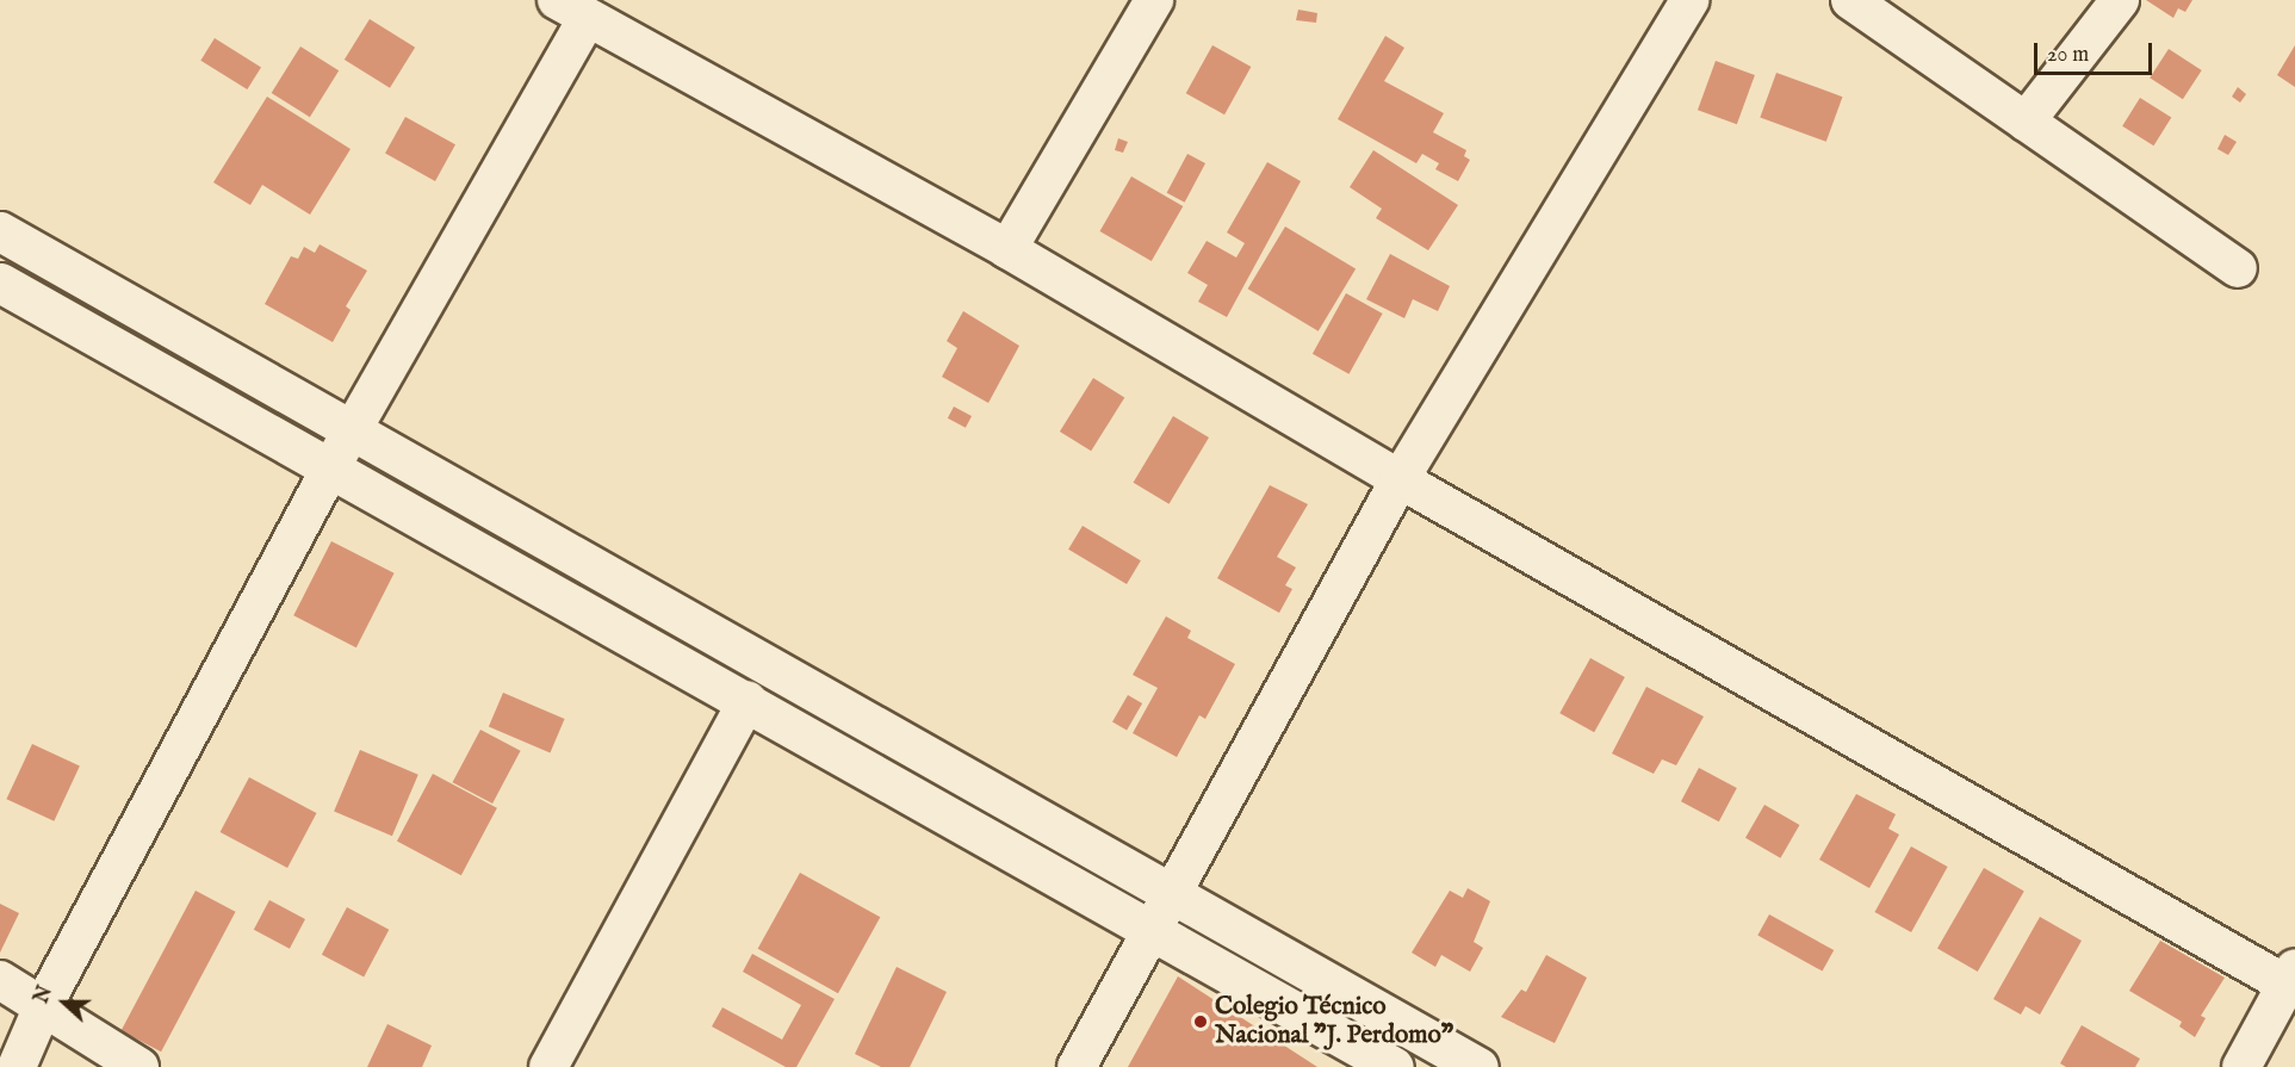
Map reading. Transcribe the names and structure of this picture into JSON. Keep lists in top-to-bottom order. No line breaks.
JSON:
{"places":["Colegio Técnico Nacional \"J. Perdomo\""],"scale_bar":"20 m","north":"left"}
